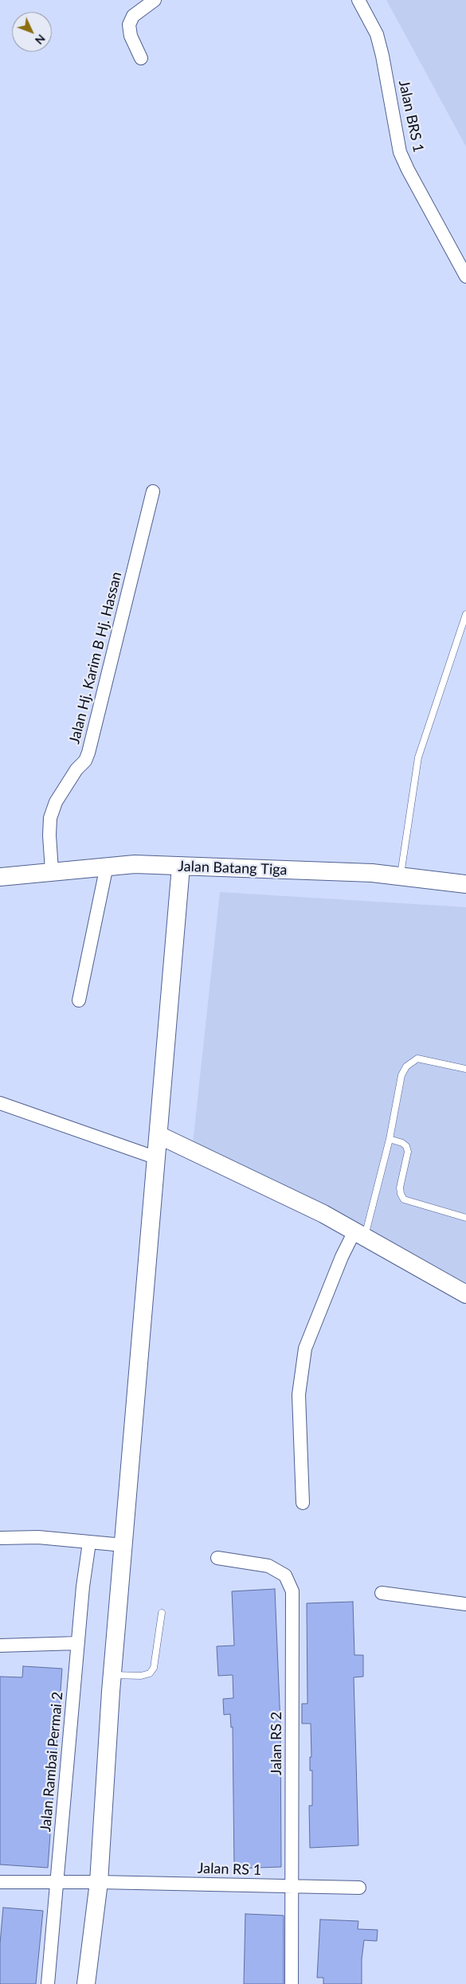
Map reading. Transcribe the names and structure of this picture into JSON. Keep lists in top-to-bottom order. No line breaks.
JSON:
{"streets":{"street":["Jalan BRS 1","Jalan Hj. Karim B Hj. Hassan","Jalan Batang Tiga","Jalan RS 2","Jalan Rambai Permai 2","Jalan RS 1"]},"crossings":[["Jalan Hj. Karim B Hj. Hassan","Jalan Batang Tiga"],["Jalan RS 2","Jalan RS 1"],["Jalan Rambai Permai 2","Jalan RS 1"]],"north":"bottom right"}
